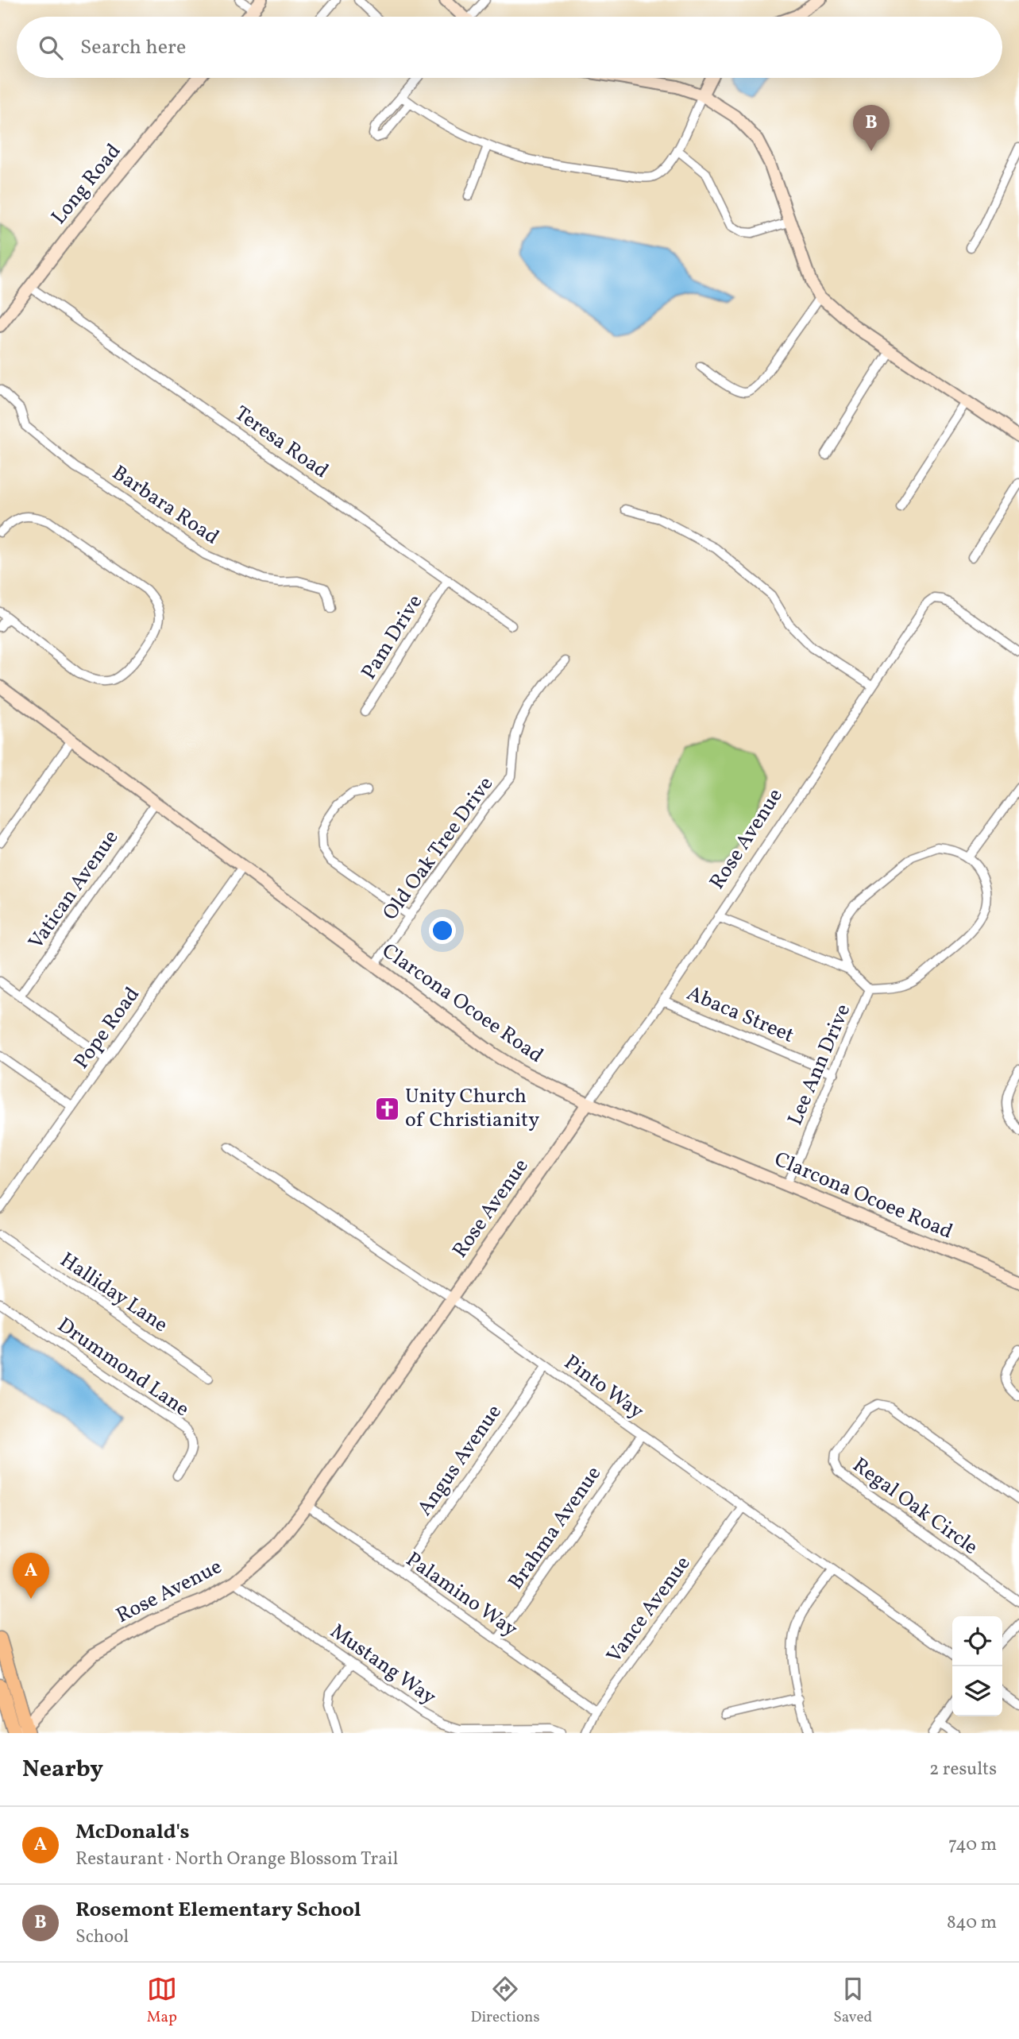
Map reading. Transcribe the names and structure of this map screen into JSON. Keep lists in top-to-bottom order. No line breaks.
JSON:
{"streets":{"street":["Long Road","Teresa Road","Barbara Road","Pam Drive","Rose Avenue","Old Oak Tree Drive","Vatican Avenue","Clarcona Ocoee Road","Abaca Street","Pope Road","Lee Ann Drive","Halliday Lane","Drummond Lane","Pinto Way","Angus Avenue","Regal Oak Circle","Brahma Avenue","Palamino Way","Vance Avenue","Mustang Way"]},"crossings":[["Long Road","Teresa Road"],["Teresa Road","Pam Drive"],["Rose Avenue","Clarcona Ocoee Road"],["Rose Avenue","Abaca Street"],["Rose Avenue","Pinto Way"],["Rose Avenue","Palamino Way"],["Rose Avenue","Mustang Way"],["Old Oak Tree Drive","Clarcona Ocoee Road"],["Vatican Avenue","Clarcona Ocoee Road"],["Clarcona Ocoee Road","Pope Road"],["Clarcona Ocoee Road","Lee Ann Drive"],["Abaca Street","Lee Ann Drive"],["Pinto Way","Angus Avenue"],["Pinto Way","Brahma Avenue"],["Pinto Way","Vance Avenue"],["Angus Avenue","Palamino Way"],["Brahma Avenue","Palamino Way"],["Palamino Way","Vance Avenue"]],"places":{"church":["Unity Church of Christianity"]},"page":{"search":"Search here","pins":["B","A"],"heading":["Nearby","2 results"],"list":[{"mark":"A","name":"McDonald's","note":"Restaurant · North Orange Blossom Trail","value":"740 m"},{"mark":"B","name":"Rosemont Elementary School","note":"School","value":"840 m"}],"nav":["Map","Directions","Saved"]}}
